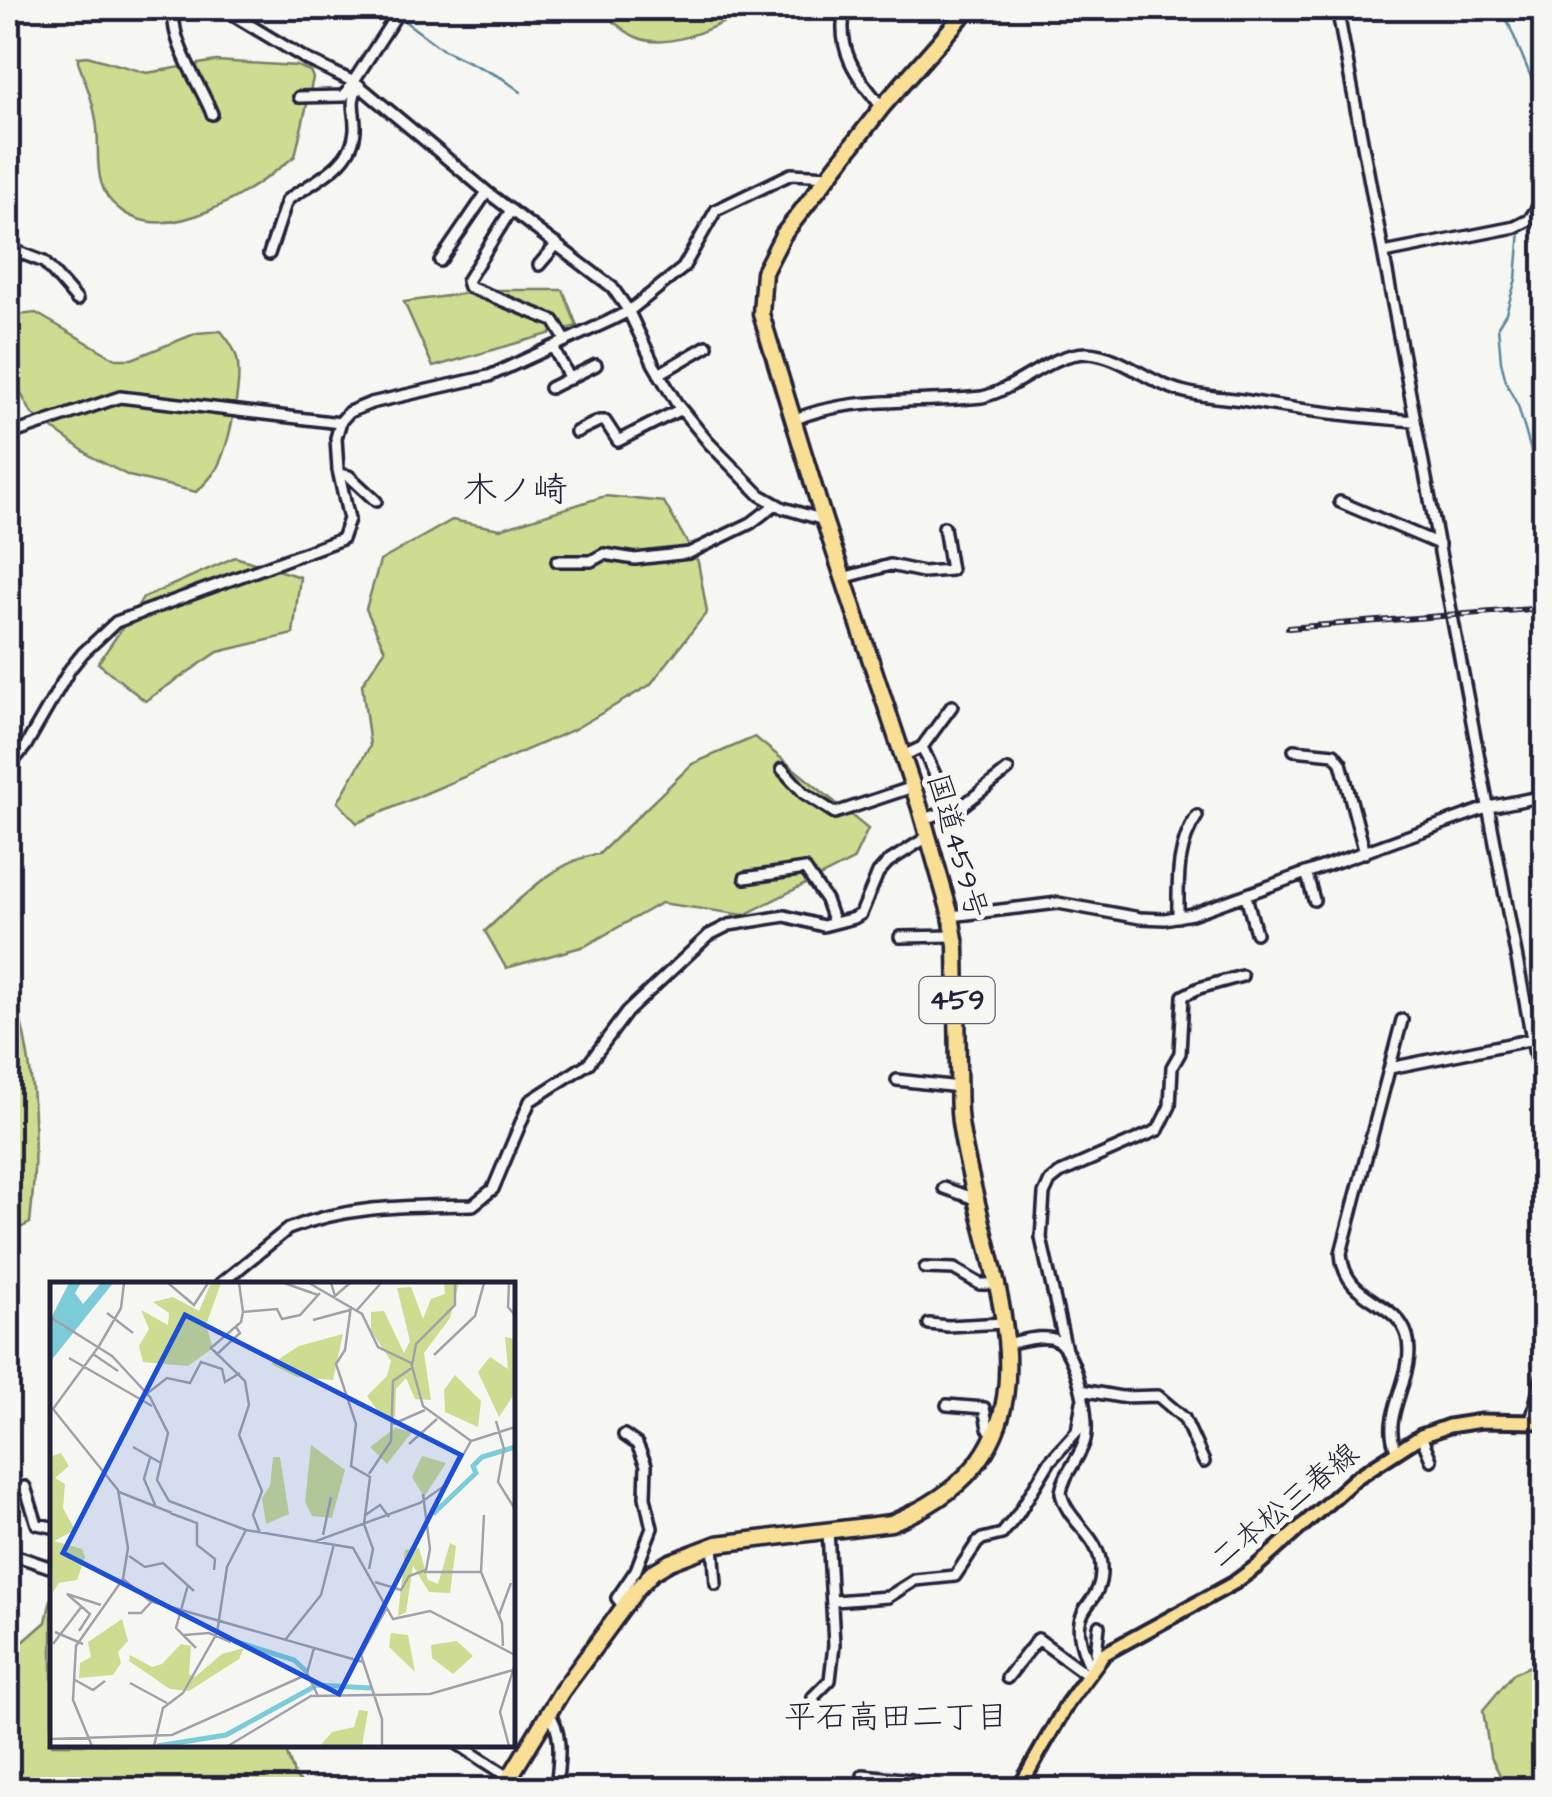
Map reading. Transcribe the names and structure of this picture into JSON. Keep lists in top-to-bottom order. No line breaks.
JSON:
{"streets":{"highway":["国道459号","459"],"main road":["二本松三春線"]},"districts":["木ノ崎","平石高田二丁目"]}
